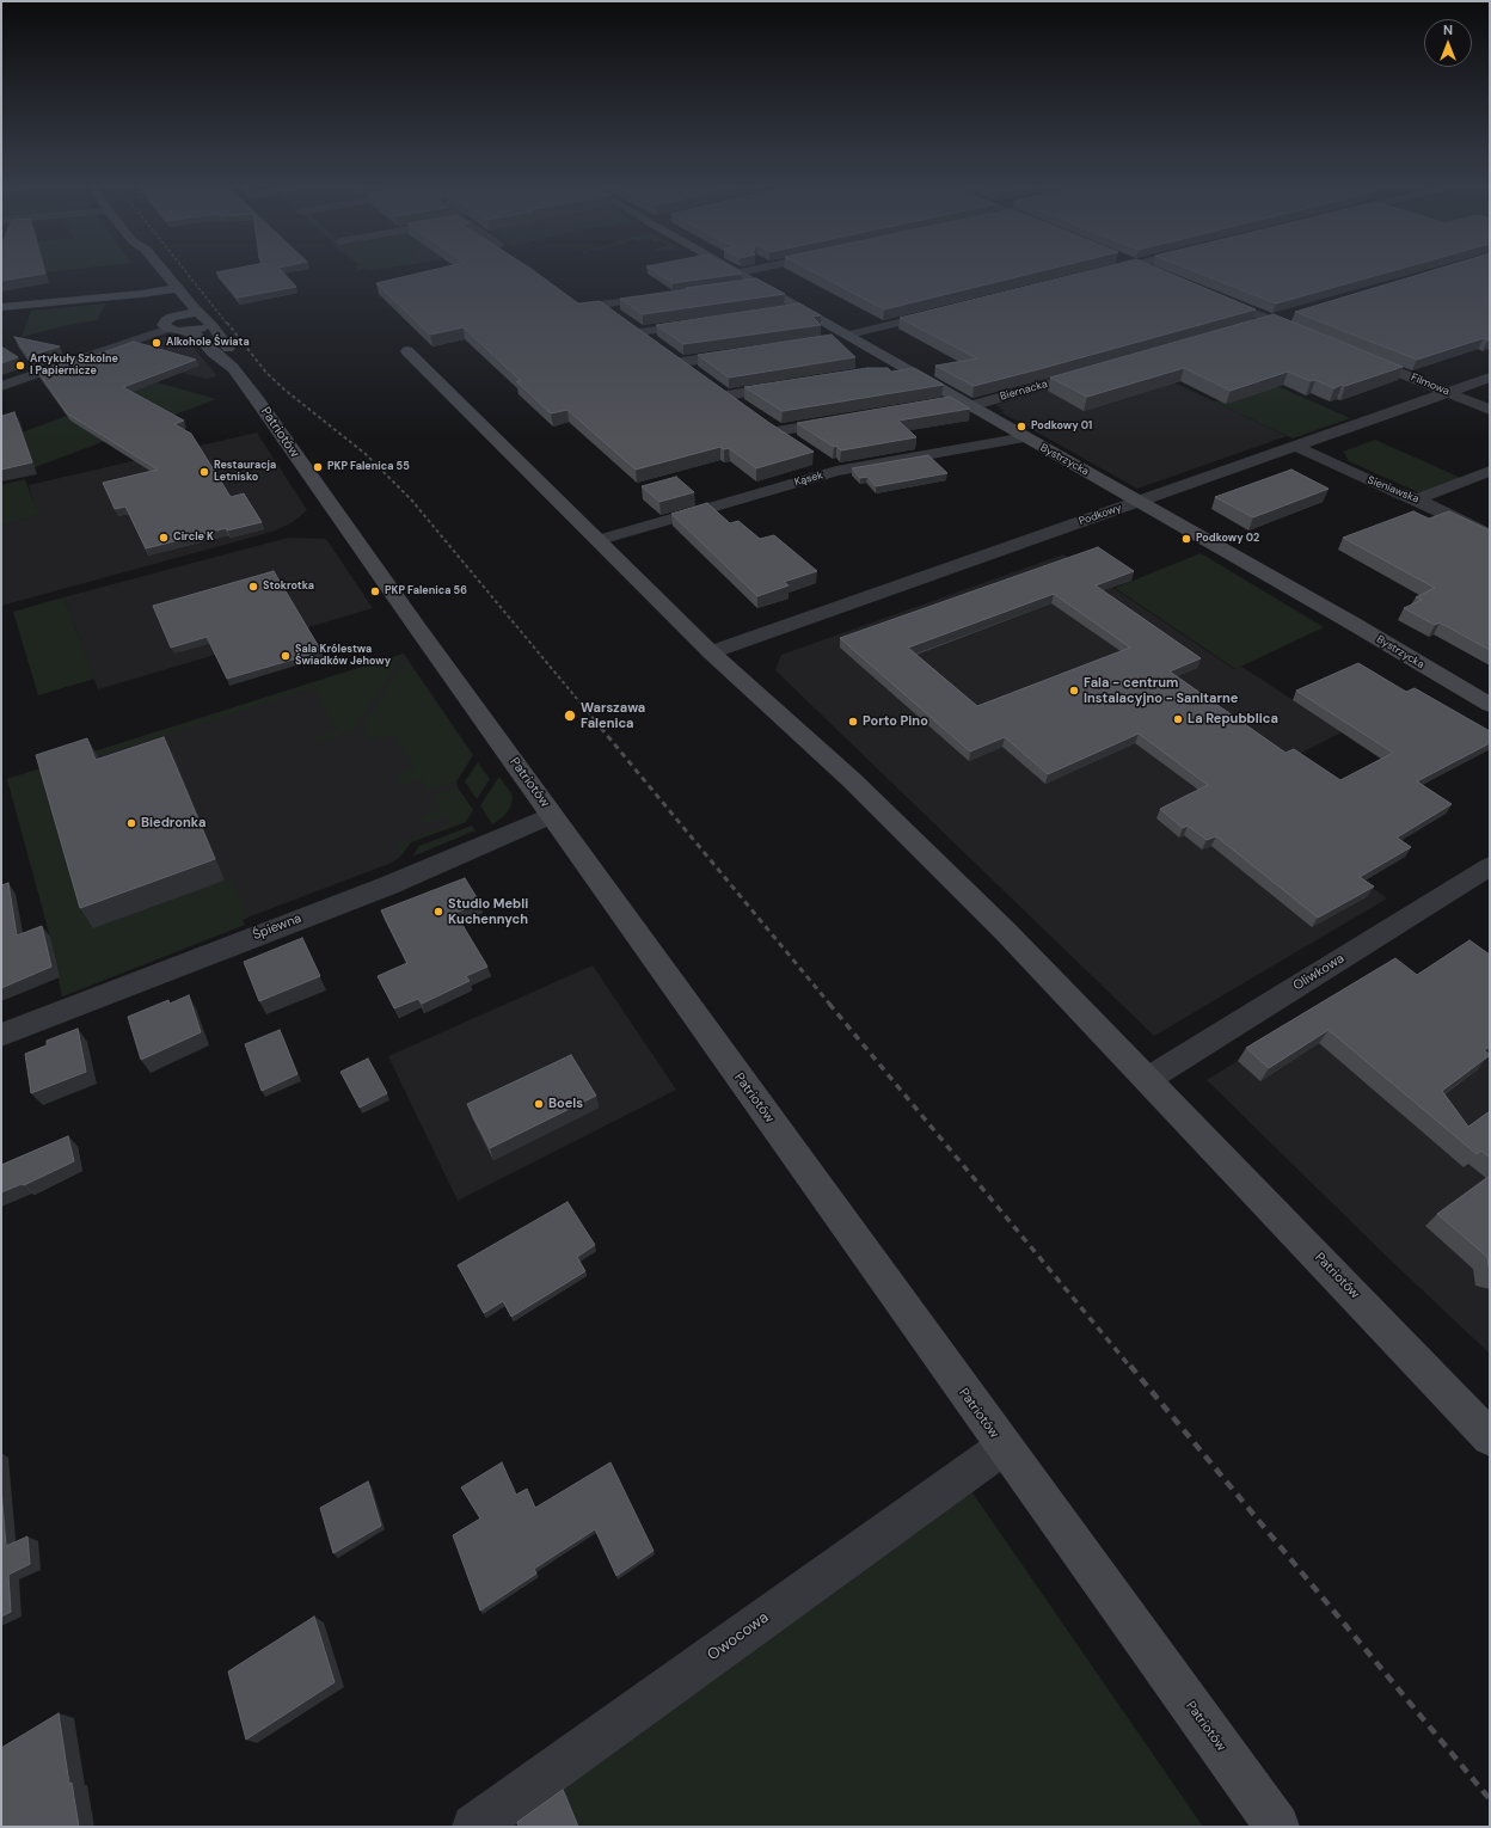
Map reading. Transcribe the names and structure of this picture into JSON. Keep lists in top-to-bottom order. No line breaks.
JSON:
{"streets":{"main road":["Patriotów","Bystrzycka"],"street":["Filmowa","Biernacka","Kąsek","Sieniawska","Podkowy","Śpiewna","Oliwkowa","Owocowa"]},"crossings":[["Filmowa","Podkowy"],["Biernacka","Bystrzycka"],["Patriotów","Kąsek"],["Patriotów","Podkowy"],["Patriotów","Śpiewna"],["Patriotów","Oliwkowa"],["Patriotów","Owocowa"],["Bystrzycka","Kąsek"],["Bystrzycka","Podkowy"],["Sieniawska","Podkowy"]],"places":["Alkohole Świata","Artykuły Szkolne I Papiernicze","Podkowy 01","PKP Falenica 55","Restauracja Letnisko","Circle K","Podkowy 02","Stokrotka","PKP Falenica 56","Sala Królestwa Świadków Jehowy","Fala - centrum Instalacyjno - Sanitarne","Warszawa Falenica","La Repubblica","Porto Pino","Biedronka","Studio Mebli Kuchennych","Boels"],"north":"top"}
